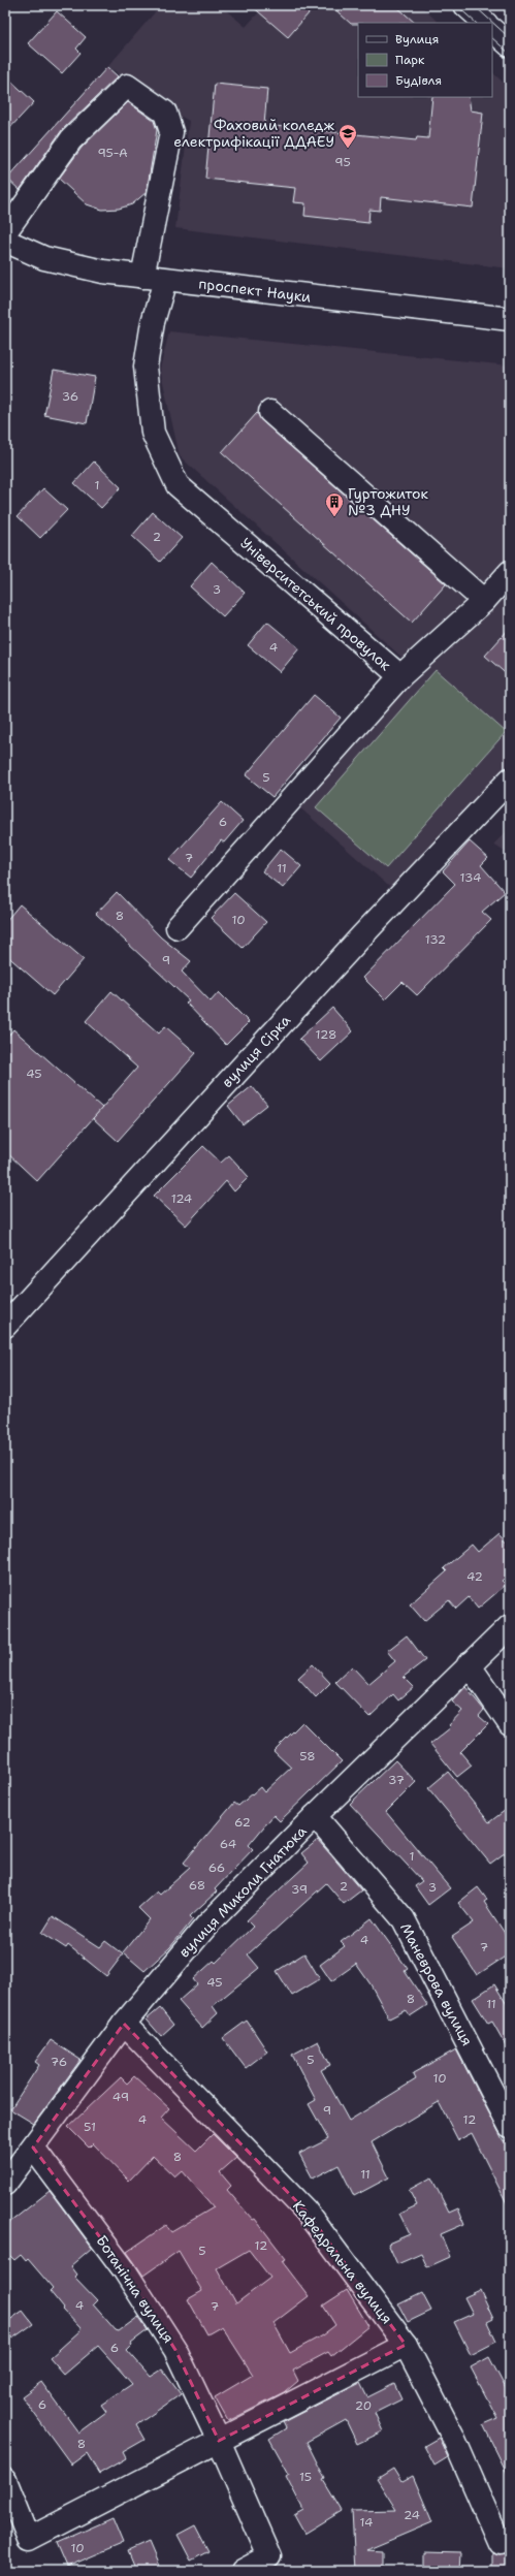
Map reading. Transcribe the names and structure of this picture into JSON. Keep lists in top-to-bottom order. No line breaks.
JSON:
{"streets":{"street":["проспект Науки","Університетський провулок","вулиця Сірка","вулиця Миколи Гнатюка","Маневрова вулиця","Кафедральна вулиця","Ботанічна вулиця"]},"crossings":[["проспект Науки","Університетський провулок"],["вулиця Миколи Гнатюка","Маневрова вулиця"],["вулиця Миколи Гнатюка","Кафедральна вулиця"],["вулиця Миколи Гнатюка","Ботанічна вулиця"]],"places":{"school or university":["Фаховий коледж електрифікації ДДАЕУ"],"building":["Гуртожиток №3 ДНУ"]},"house_numbers":["95-А","95","36","1","2","3","4","5","6","7","11","134","8","10","132","9","128","45","124","42","58","37","62","64","1","66","68","2","3","39","4","7","45","8","11","5","76","10","49","9","4","12","51","8","11","12","5","4","7","6","6","20","8","15","24","14","10"],"legend":["Вулиця","Парк","Будівля"]}
